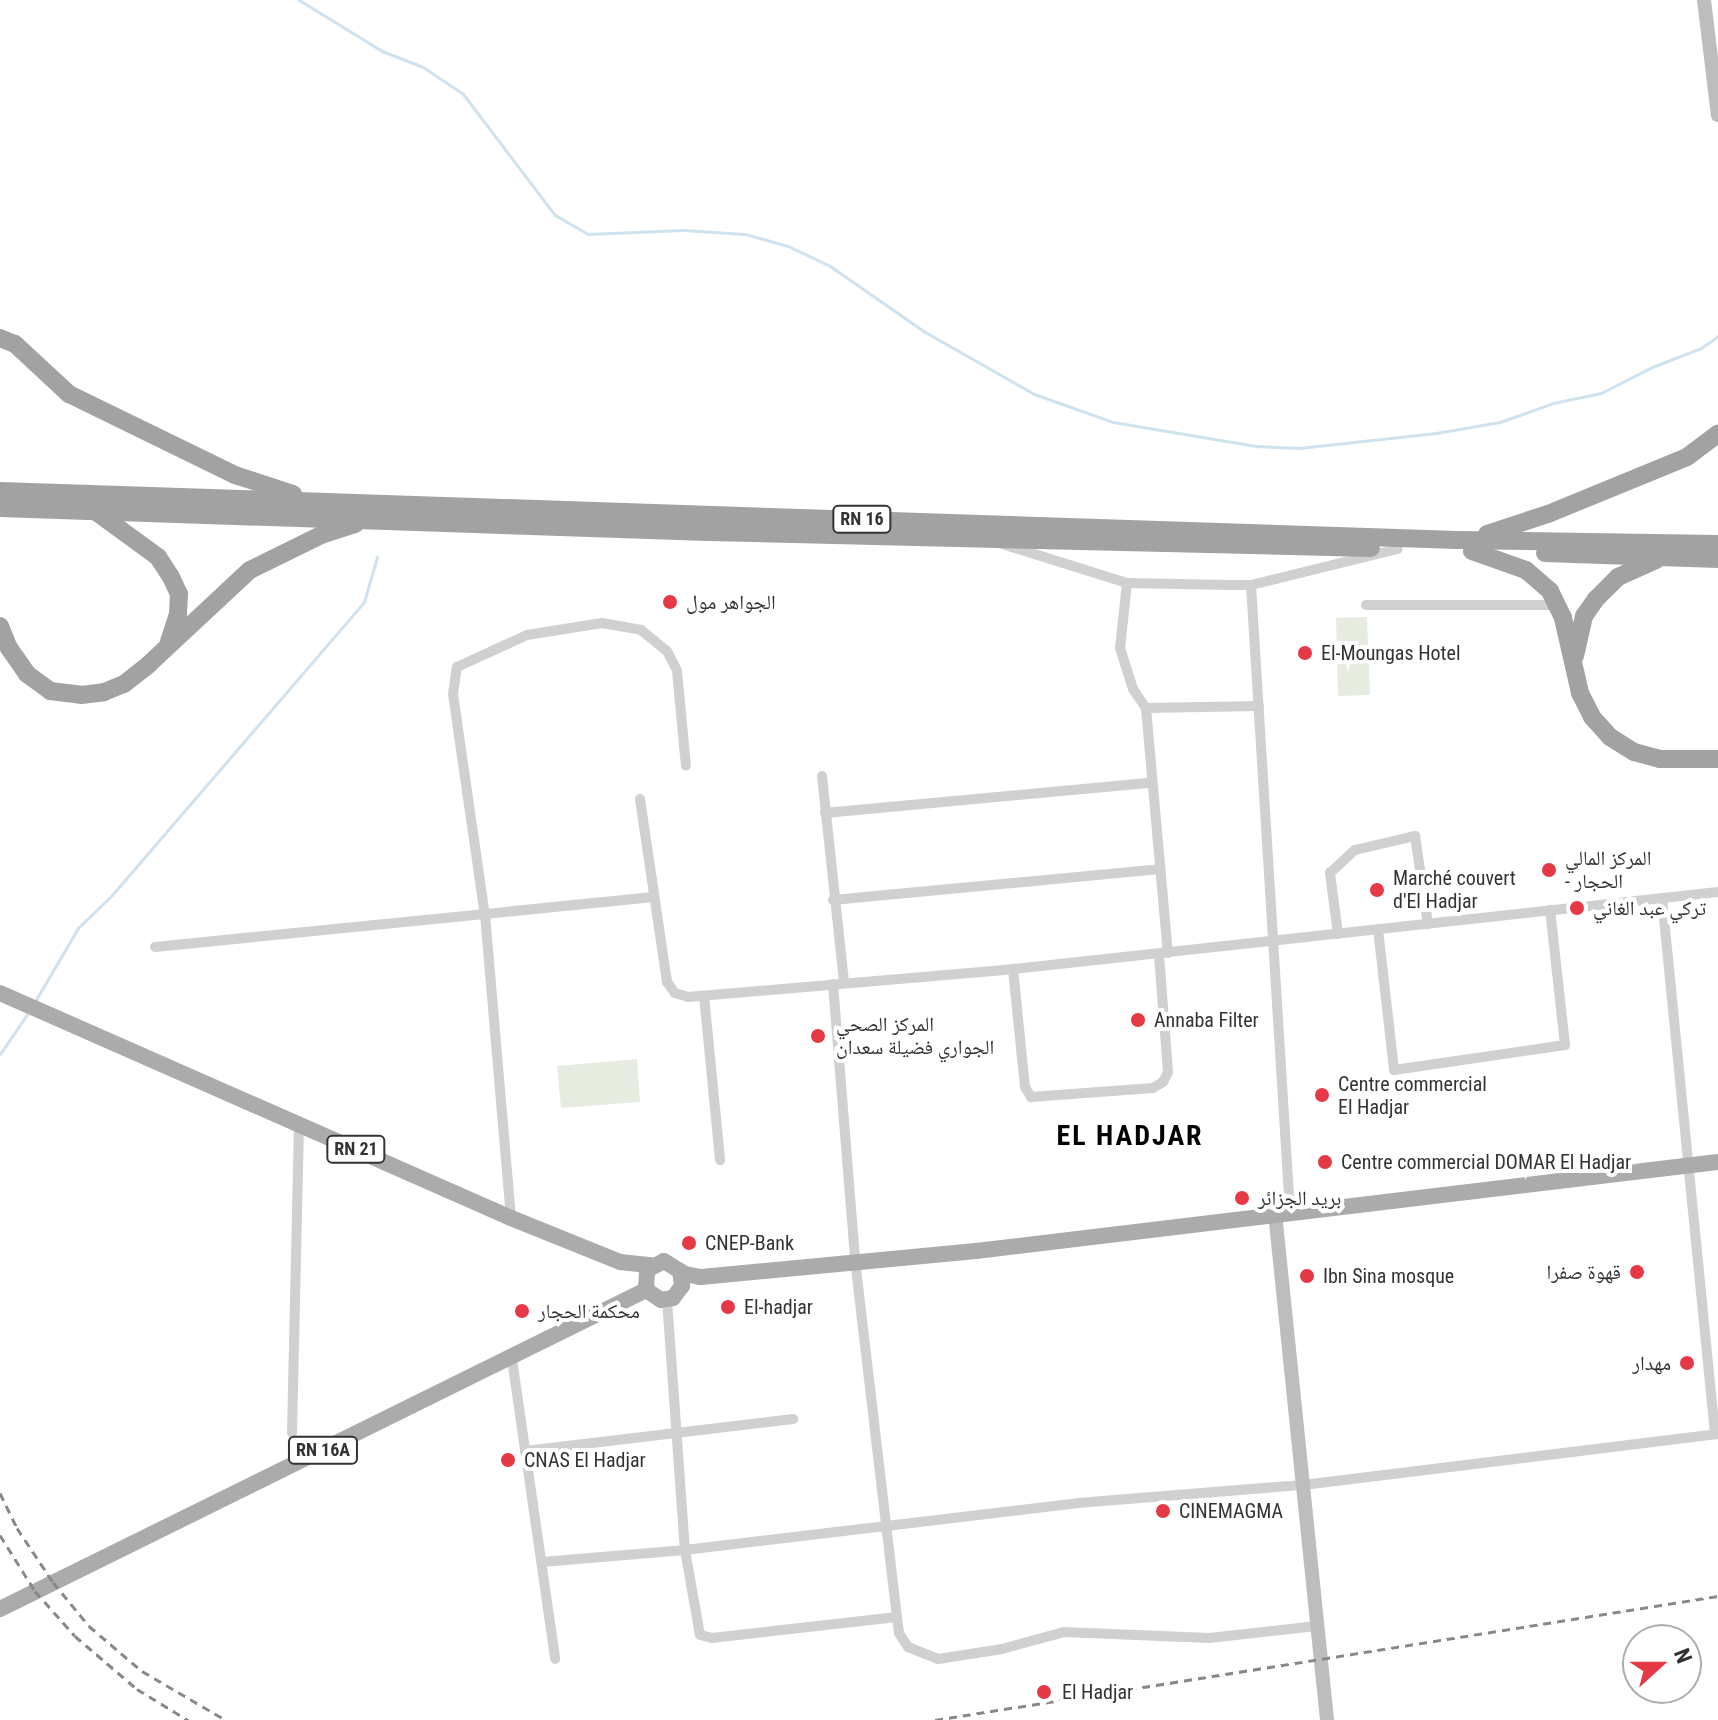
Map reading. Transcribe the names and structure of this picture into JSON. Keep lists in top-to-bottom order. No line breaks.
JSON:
{"streets":{"highway":["RN 16"],"main road":["RN 21","RN 16A"]},"crossings":[["RN 21","RN 16A"]],"districts":["EL HADJAR"],"places":["الجواهر مول","El-Moungas Hotel","المركز المالي - الحجار","Marché couvert d'El Hadjar","تركي عبد الغاني","Annaba Filter","المركز الصحي الجواري فضيلة سعدان","Centre commercial El Hadjar","Centre commercial DOMAR El Hadjar","بريد الجزائر","CNEP-Bank","قهوة صفرا","Ibn Sina mosque","El-hadjar","محكمة الحجار","مهدار","CNAS El Hadjar","CINEMAGMA","El Hadjar"],"north":"right"}
